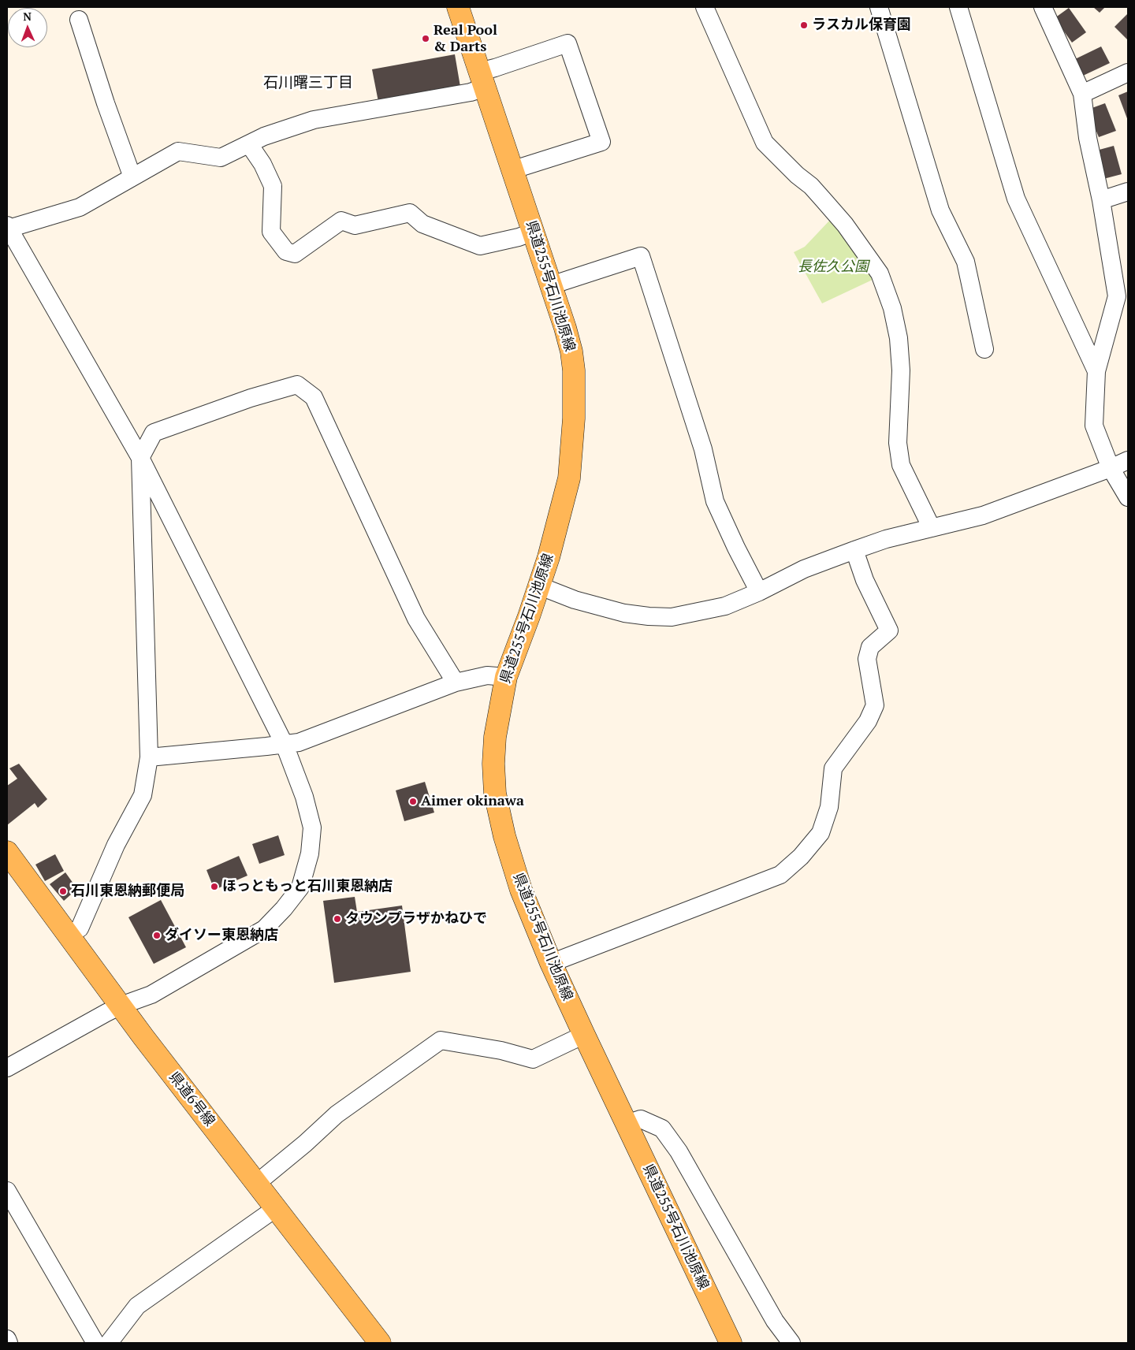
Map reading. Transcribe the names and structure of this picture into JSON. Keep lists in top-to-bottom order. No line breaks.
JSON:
{"streets":{"main road":["県道255号石川池原線","県道6号線"]},"districts":["石川曙三丁目"],"parks":["長佐久公園"],"places":["ラスカル保育園","Real Pool & Darts","Aimer okinawa","ほっともっと石川東恩納店","石川東恩納郵便局","タウンプラザかねひで","ダイソー東恩納店"],"north":"top"}
